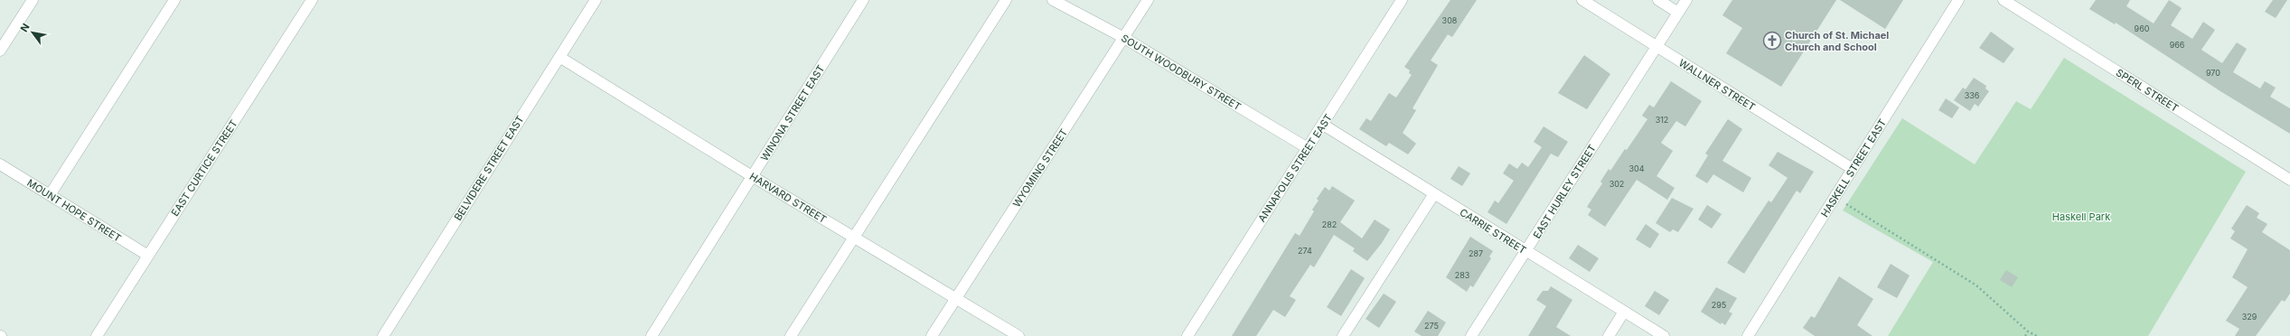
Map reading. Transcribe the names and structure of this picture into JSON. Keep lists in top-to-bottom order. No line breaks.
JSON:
{"streets":{"street":["SOUTH WOODBURY STREET","WALLNER STREET","SPERL STREET","WINONA STREET EAST","EAST CURTICE STREET","BELVIDERE STREET EAST","WYOMING STREET","ANNAPOLIS STREET EAST","HASKELL STREET EAST","EAST HURLEY STREET","HARVARD STREET","MOUNT HOPE STREET","CARRIE STREET"]},"crossings":[["SOUTH WOODBURY STREET","WYOMING STREET"],["SOUTH WOODBURY STREET","ANNAPOLIS STREET EAST"],["WALLNER STREET","HASKELL STREET EAST"],["WALLNER STREET","EAST HURLEY STREET"],["WINONA STREET EAST","HARVARD STREET"],["EAST CURTICE STREET","MOUNT HOPE STREET"],["BELVIDERE STREET EAST","HARVARD STREET"],["WYOMING STREET","HARVARD STREET"],["ANNAPOLIS STREET EAST","CARRIE STREET"],["EAST HURLEY STREET","CARRIE STREET"]],"parks":["Haskell Park"],"places":{"church":["Church of St. Michael Church and School"]},"house_numbers":["308","960","966","970","336","312","304","302","282","274","287","283","295","329","275"],"north":"top left"}
